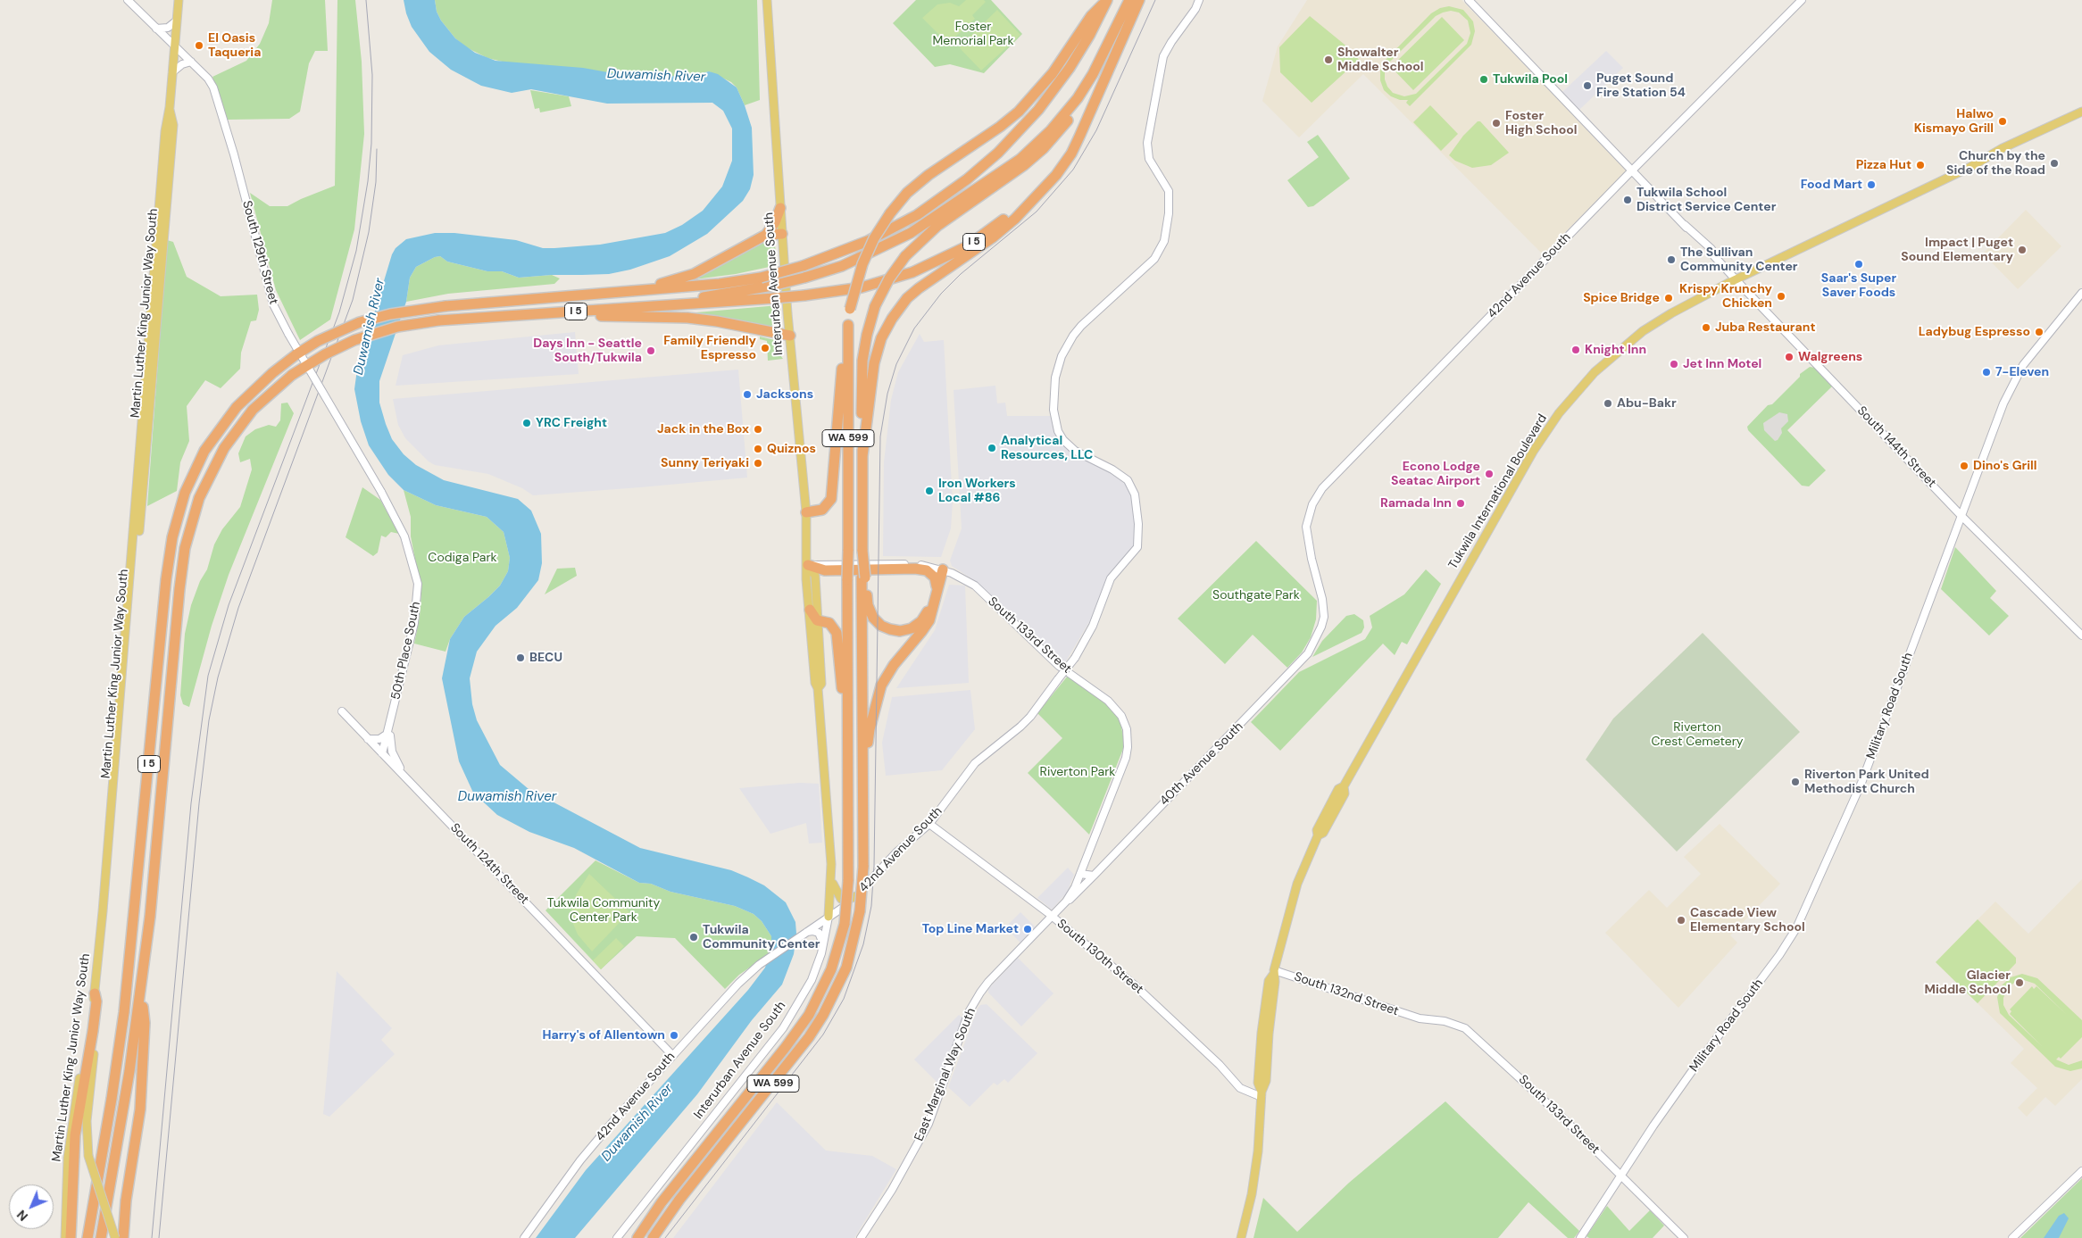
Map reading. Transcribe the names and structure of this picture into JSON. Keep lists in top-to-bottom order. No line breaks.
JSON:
{"streets":{"highway":["I 5","WA 599"],"main road":["Interurban Avenue South","Martin Luther King Junior Way South","Tukwila International Boulevard"],"street":["South 129th Street","42nd Avenue South","South 144th Street","South 133rd Street","50th Place South","Military Road South","40th Avenue South","South 124th Street","South 130th Street","South 132nd Street","East Marginal Way South"]},"crossings":[["I 5","WA 599"],["South 129th Street","Martin Luther King Junior Way South"],["South 129th Street","50th Place South"],["42nd Avenue South","Interurban Avenue South"],["42nd Avenue South","South 144th Street"],["42nd Avenue South","40th Avenue South"],["42nd Avenue South","South 124th Street"],["42nd Avenue South","South 130th Street"],["Interurban Avenue South","South 133rd Street"],["South 144th Street","Tukwila International Boulevard"],["South 144th Street","Military Road South"],["Tukwila International Boulevard","South 130th Street"],["Tukwila International Boulevard","South 132nd Street"],["South 133rd Street","Military Road South"],["South 133rd Street","South 132nd Street"],["South 133rd Street","East Marginal Way South"],["50th Place South","South 124th Street"],["40th Avenue South","East Marginal Way South"],["South 130th Street","East Marginal Way South"]],"water":["Duwamish River"],"parks":["Foster Memorial Park","Codiga Park","Southgate Park","Riverton Crest Cemetery","Riverton Park","Tukwila Community Center Park"],"places":["El Oasis Taqueria","Showalter Middle School","Tukwila Pool","Puget Sound Fire Station 54","Halwo Kismayo Grill","Foster High School","Church by the Side of the Road","Pizza Hut","Food Mart","Tukwila School District Service Center","Impact | Puget Sound Elementary","The Sullivan Community Center","Saar's Super Saver Foods","Krispy Krunchy Chicken","Spice Bridge","Juba Restaurant","Ladybug Espresso","Family Friendly Espresso","Knight Inn","Days Inn - Seattle South/Tukwila","Walgreens","Jet Inn Motel","7-Eleven","Jacksons","Abu-Bakr","YRC Freight","Jack in the Box","Analytical Resources, LLC","Quiznos","Sunny Teriyaki","Dino's Grill","Econo Lodge Seatac Airport","Iron Workers Local #86","Ramada Inn","BECU","Riverton Park United Methodist Church","Cascade View Elementary School","Top Line Market","Tukwila Community Center","Glacier Middle School","Harry's of Allentown"],"north":"bottom left"}
